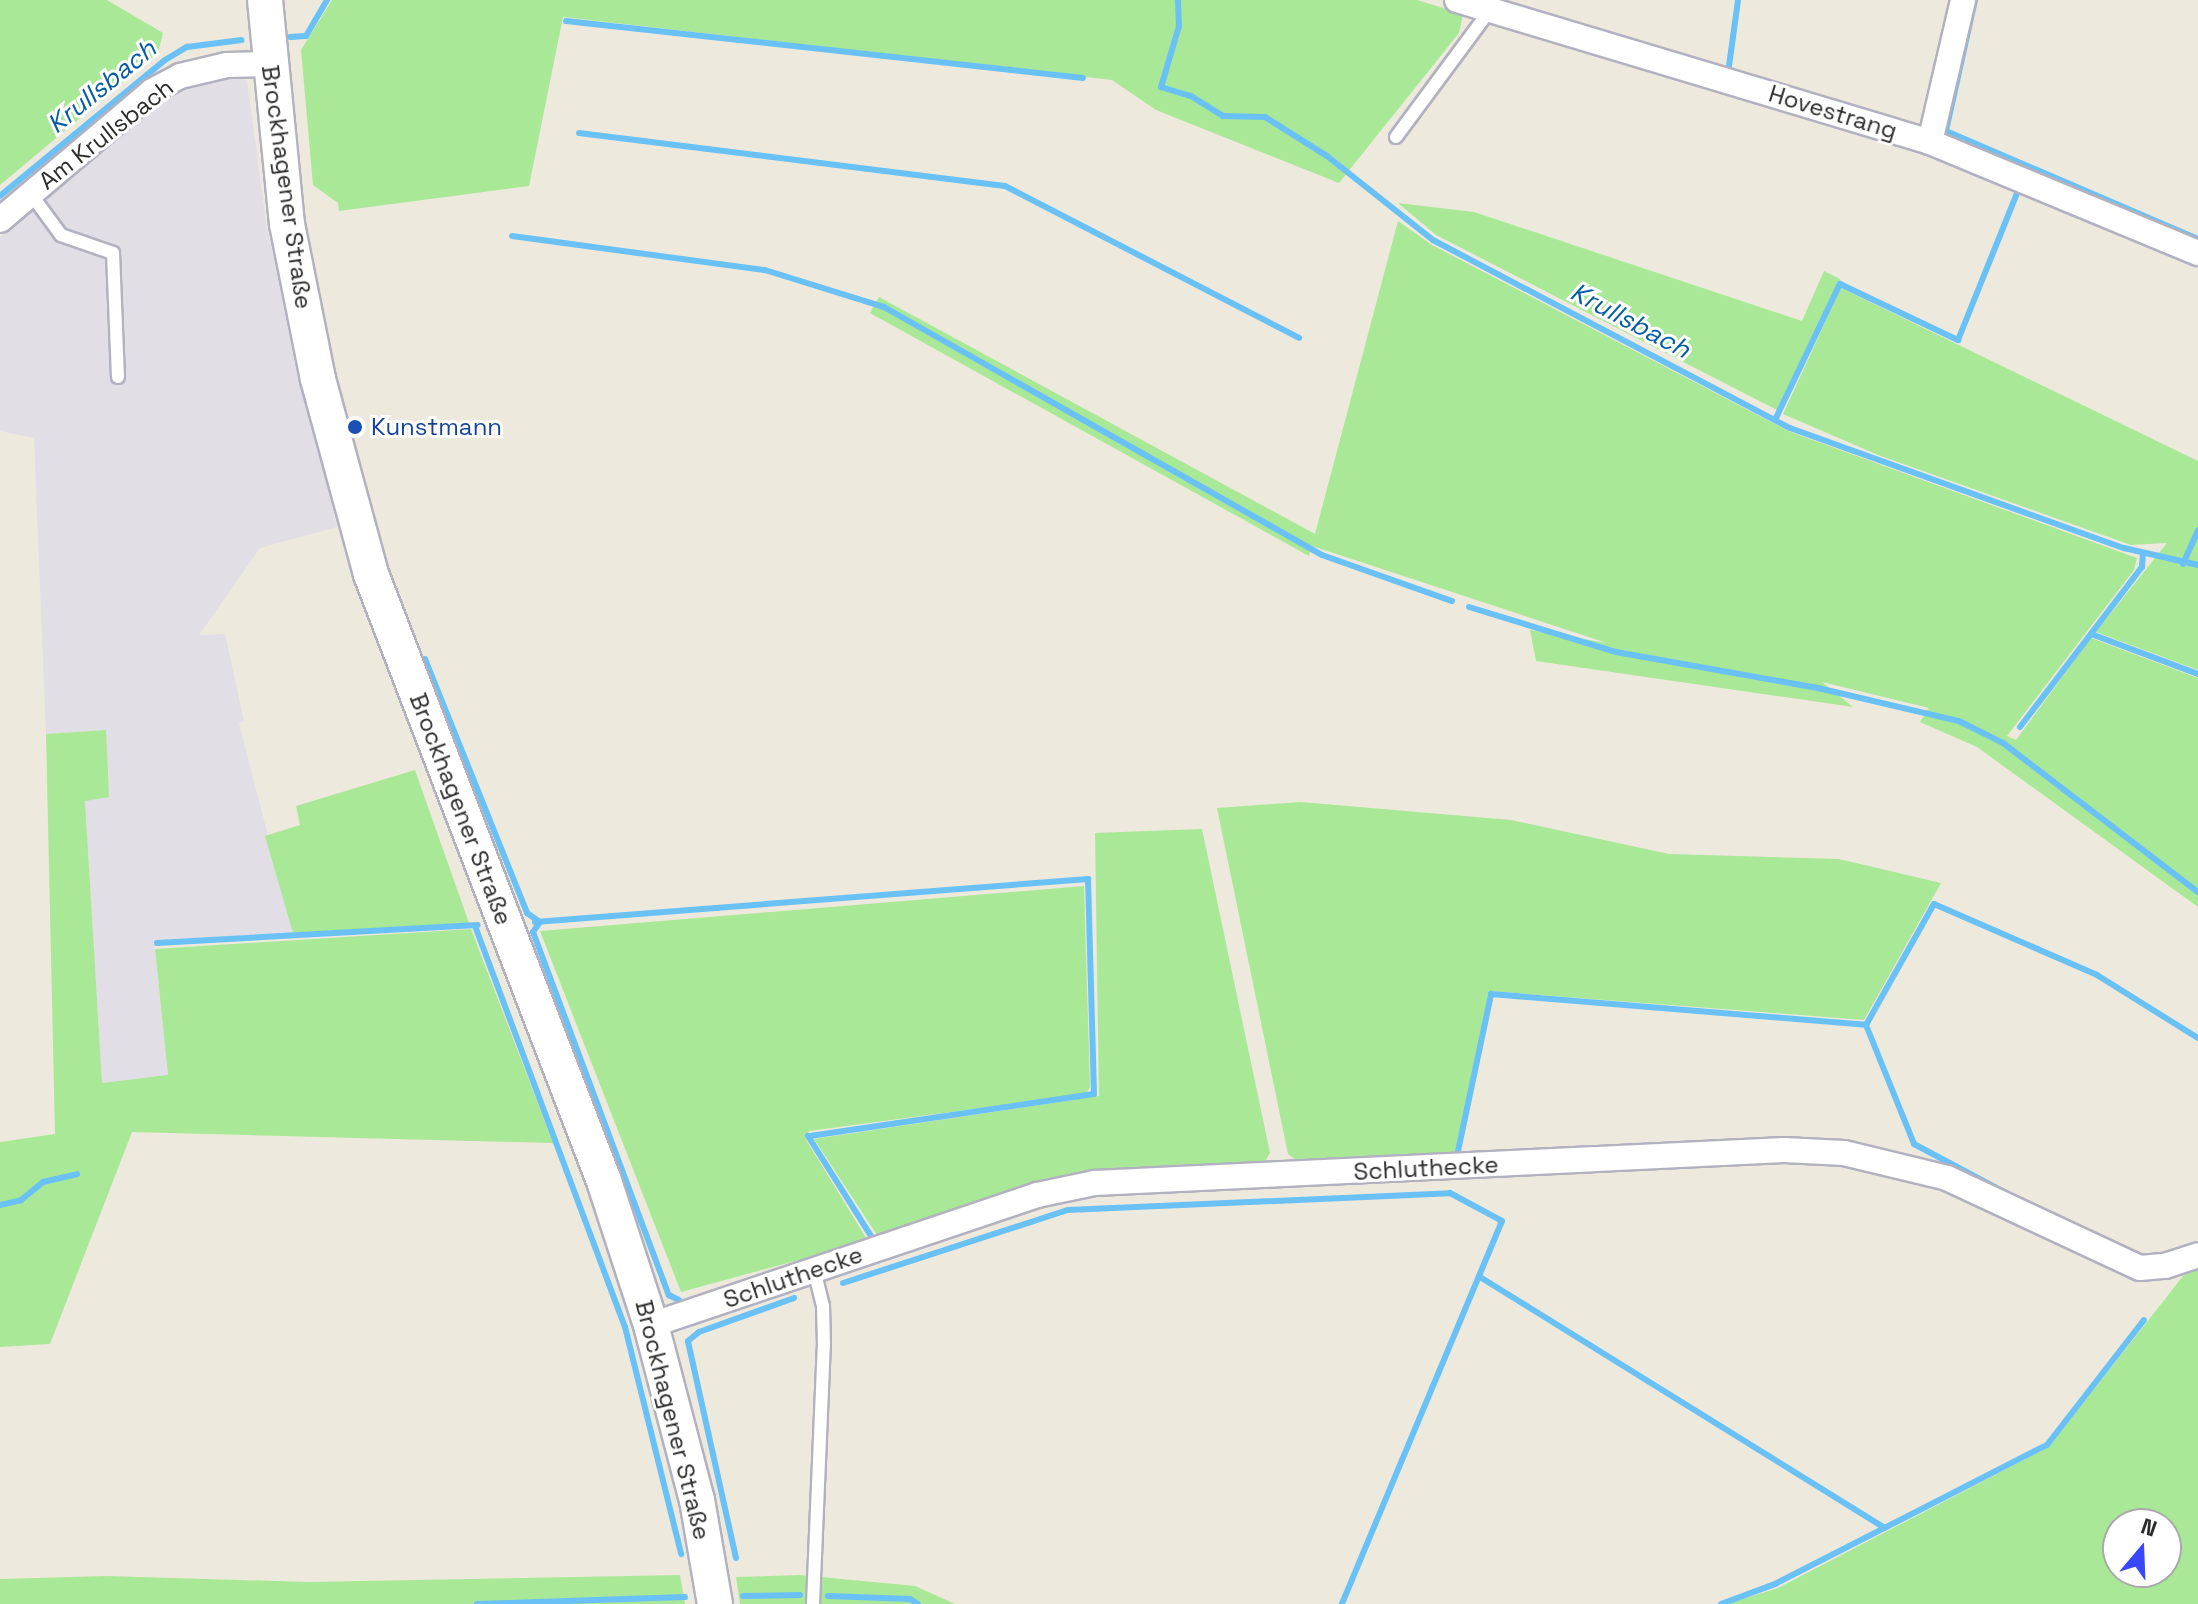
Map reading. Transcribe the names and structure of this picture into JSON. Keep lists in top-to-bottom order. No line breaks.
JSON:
{"streets":{"main road":["Brockhagener Straße"],"street":["Hovestrang","Am Krullsbach","Schluthecke"]},"crossings":[["Am Krullsbach","Brockhagener Straße"],["Brockhagener Straße","Schluthecke"]],"water":["Krullsbach"],"places":["Kunstmann"],"north":"top"}
